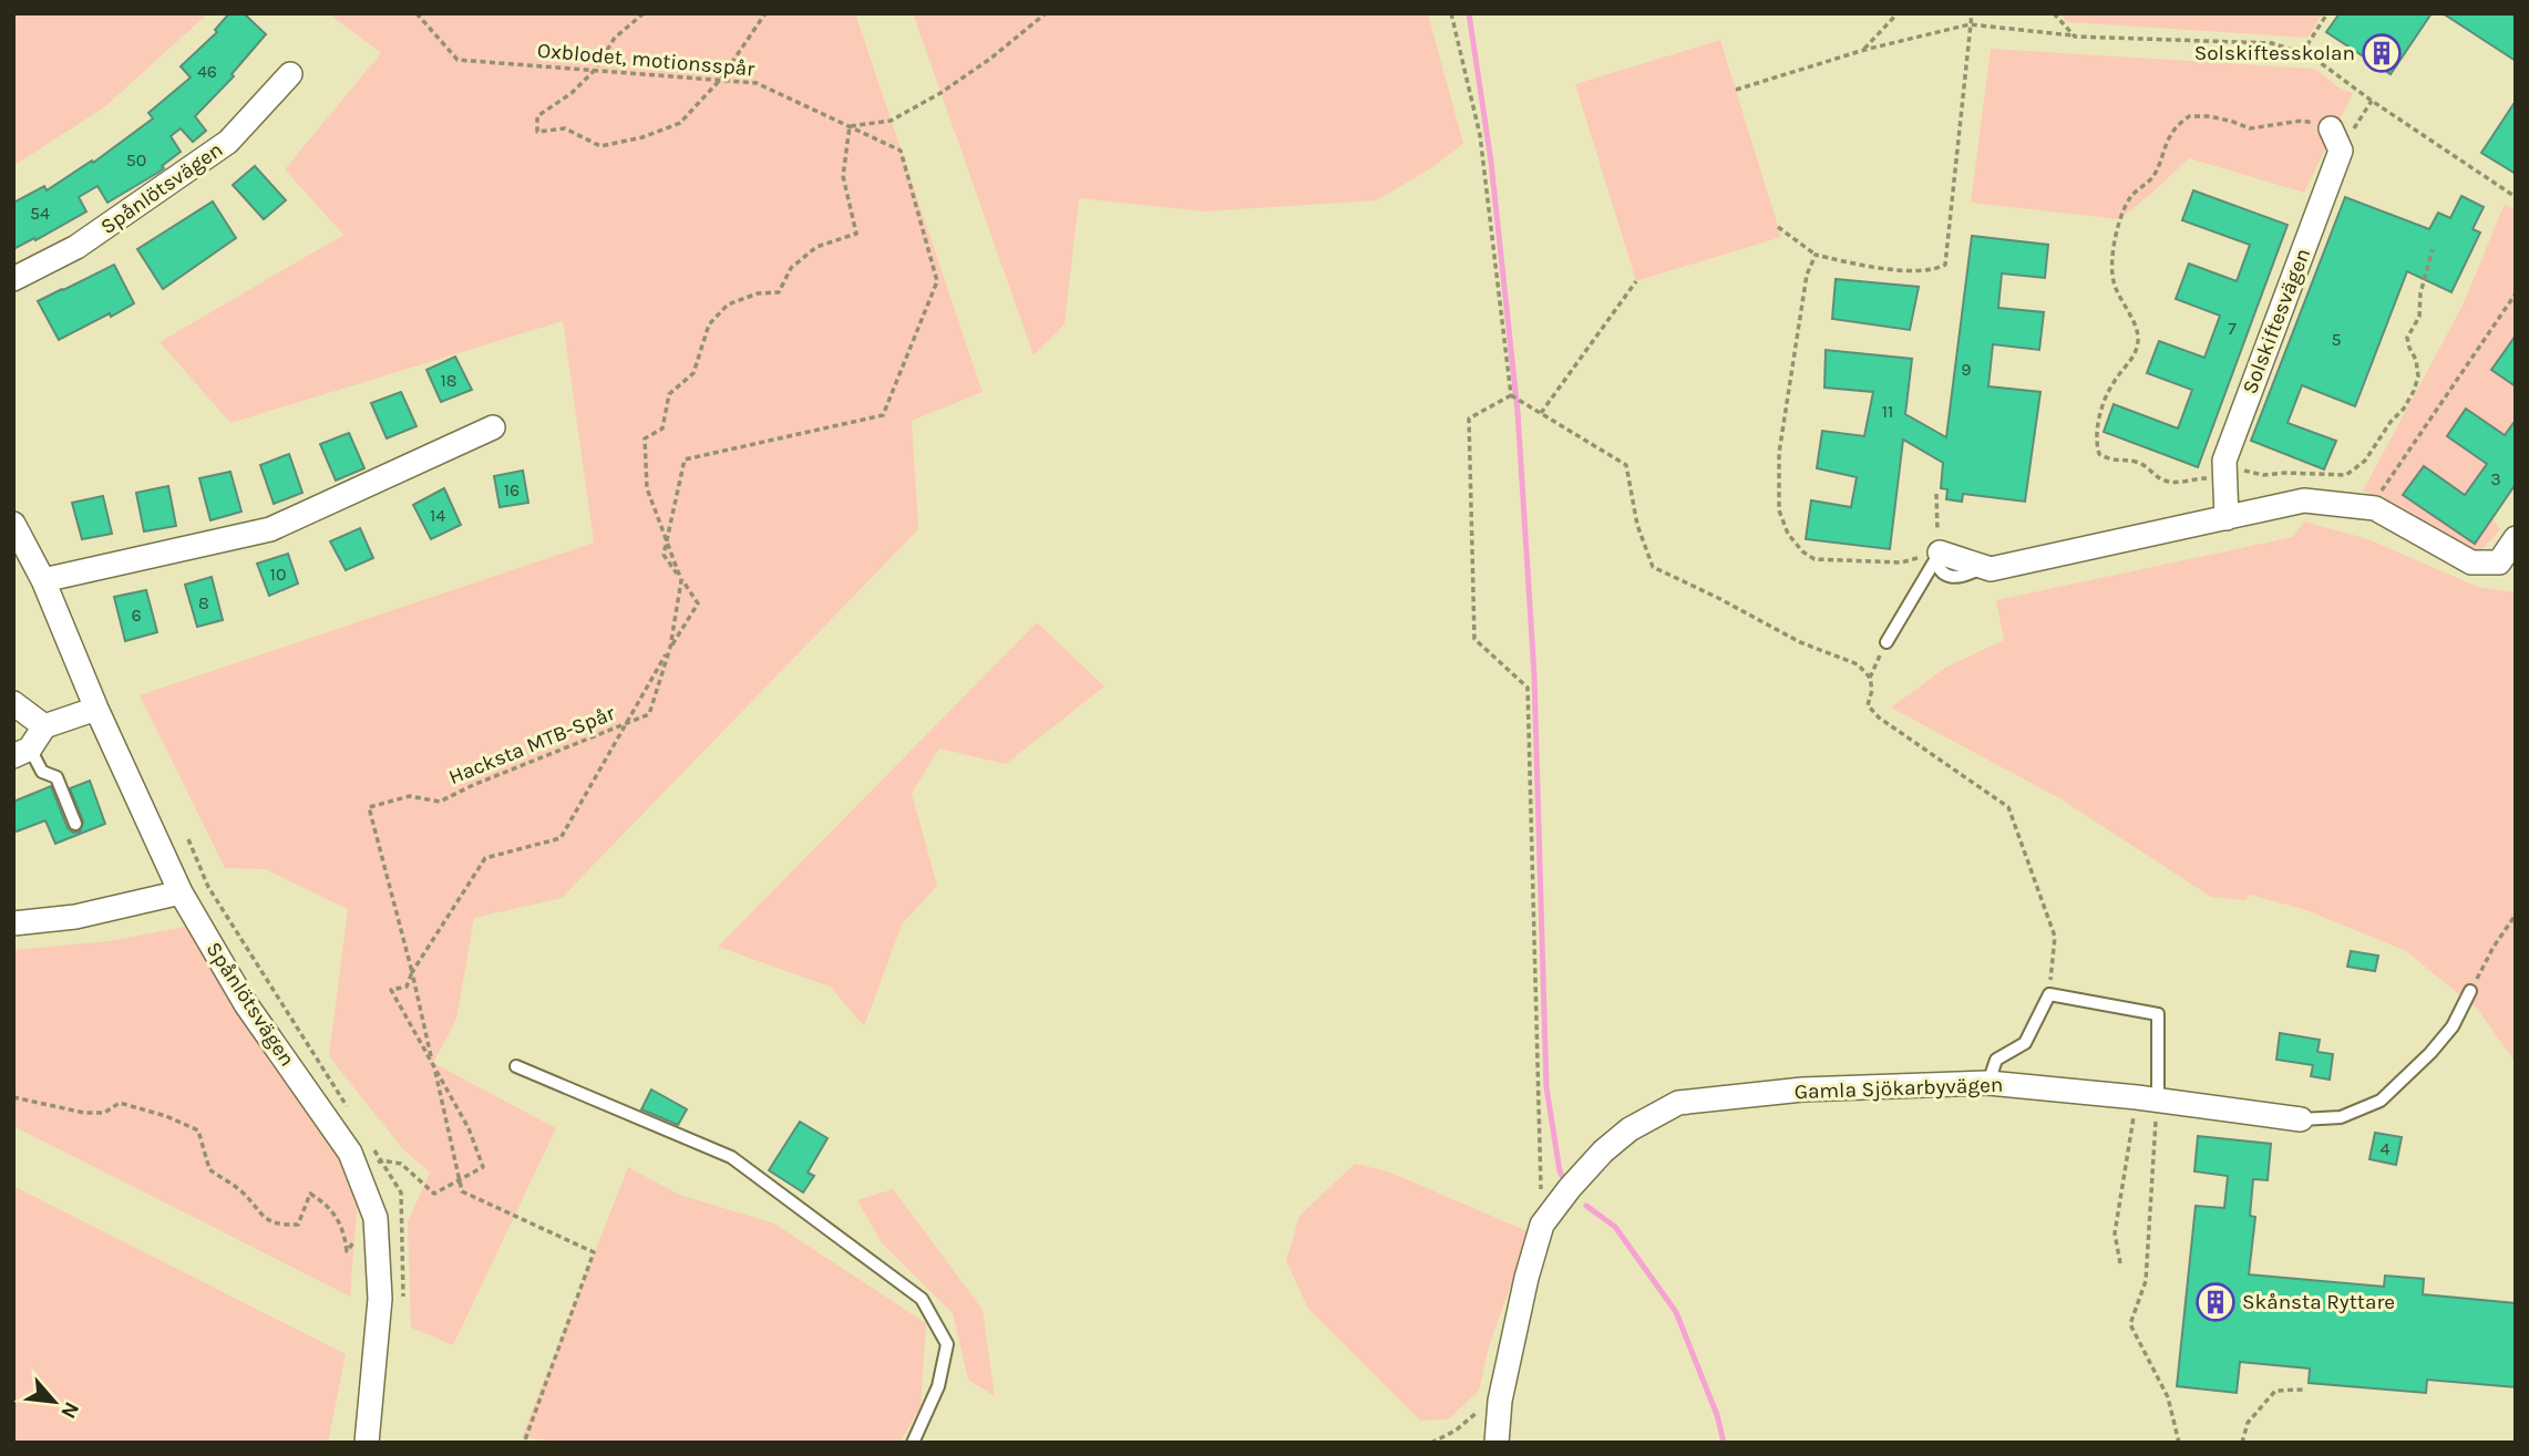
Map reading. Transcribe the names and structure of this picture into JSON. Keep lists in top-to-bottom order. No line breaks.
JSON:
{"streets":{"street":["Spånlötsvägen","Solskiftesvägen","Gamla Sjökarbyvägen"],"path":["Oxblodet, motionsspår","Hacksta MTB-Spår"]},"crossings":[["Oxblodet, motionsspår","Hacksta MTB-Spår"]],"places":{"building":["Solskiftesskolan","Skånsta Ryttare"]},"house_numbers":["46","50","54","7","5","9","18","11","3","16","14","10","8","6","4"],"north":"bottom right"}
